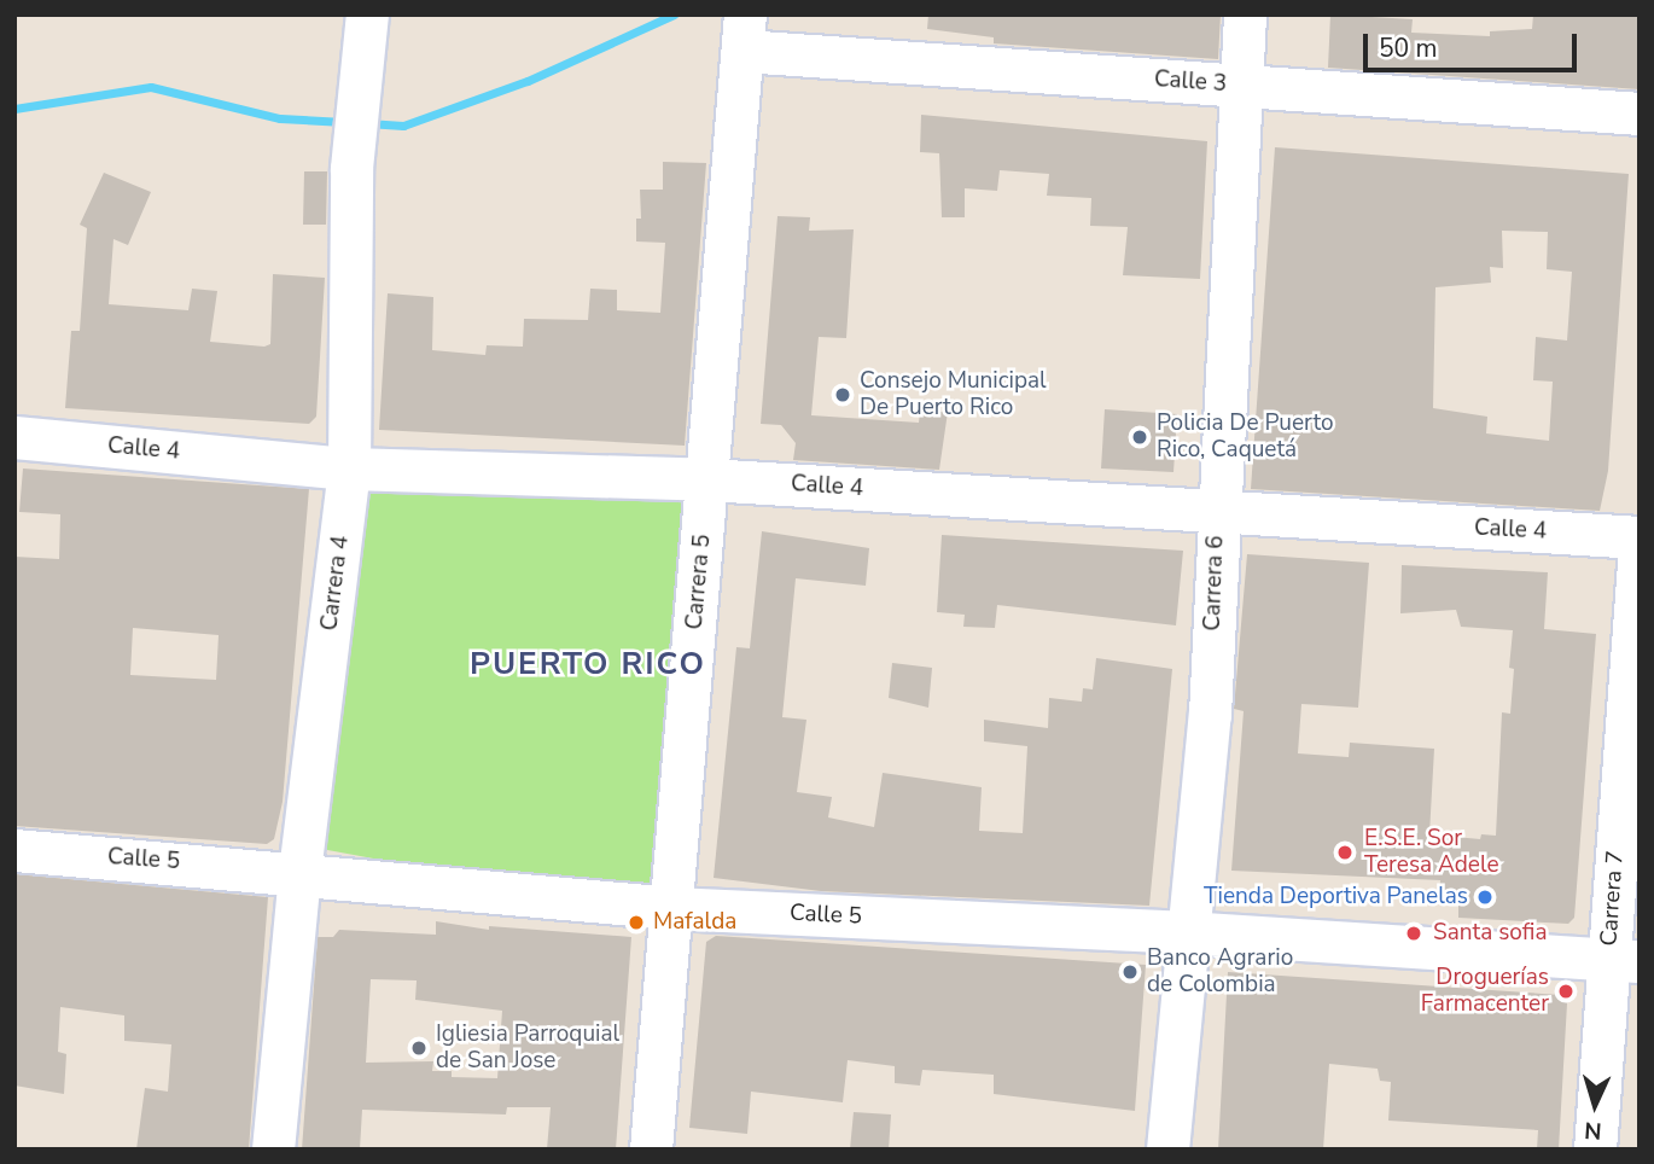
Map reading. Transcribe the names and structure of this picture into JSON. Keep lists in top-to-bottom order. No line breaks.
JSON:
{"streets":{"street":["Calle 3","Calle 4","Carrera 5","Carrera 4","Carrera 6","Calle 5","Carrera 7"]},"crossings":[["Calle 3","Carrera 5"],["Calle 3","Carrera 6"],["Calle 4","Carrera 5"],["Calle 4","Carrera 4"],["Calle 4","Carrera 6"],["Carrera 5","Calle 5"],["Carrera 4","Calle 5"],["Carrera 6","Calle 5"],["Calle 5","Carrera 7"]],"districts":["PUERTO RICO"],"places":["Consejo Municipal De Puerto Rico","Policia De Puerto Rico, Caquetá","E.S.E. Sor Teresa Adele","Tienda Deportiva Panelas","Mafalda","Santa sofia","Banco Agrario de Colombia","Droguerías Farmacenter","Igliesia Parroquial de San Jose"],"scale_bar":"50 m","north":"bottom"}
